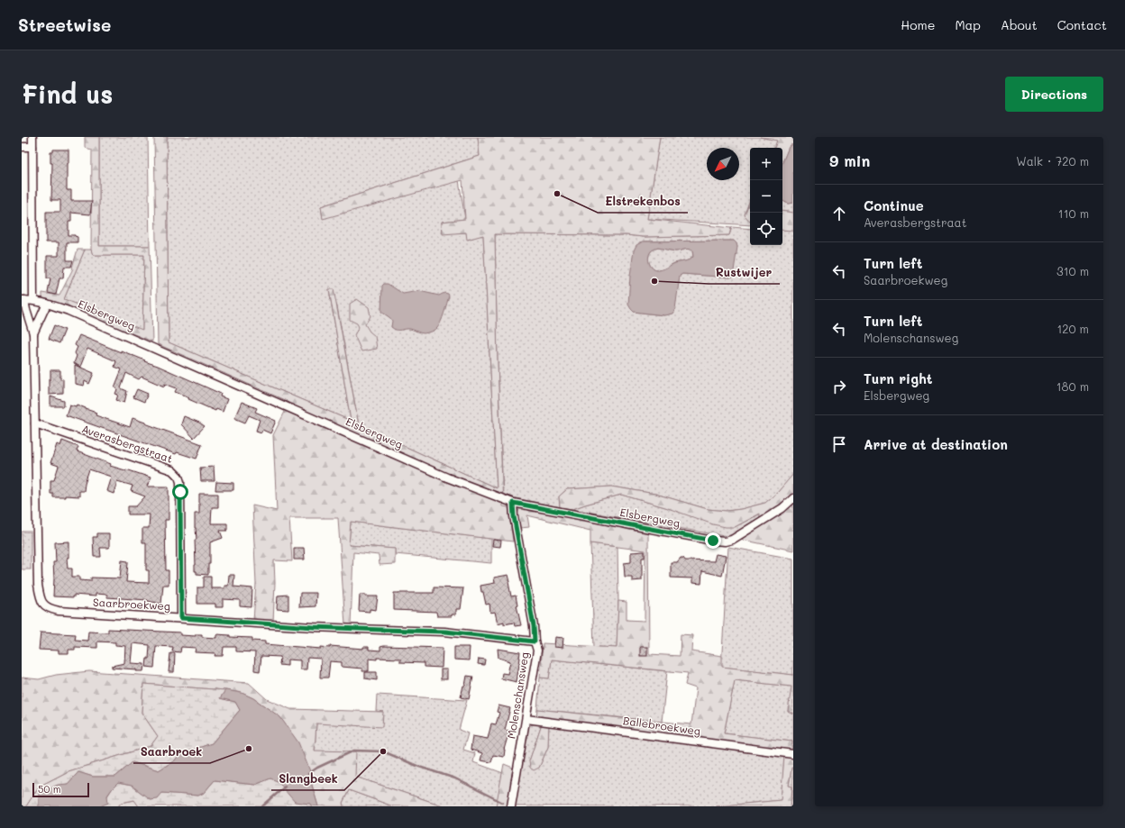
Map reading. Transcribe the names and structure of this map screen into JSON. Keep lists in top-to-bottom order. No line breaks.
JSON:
{"streets":{"street":["Elsbergweg","Averasbergstraat","Saarbroekweg","Molenschansweg","Ballebroekweg"]},"crossings":[["Elsbergweg","Saarbroekweg"],["Elsbergweg","Molenschansweg"],["Averasbergstraat","Saarbroekweg"],["Saarbroekweg","Molenschansweg"],["Molenschansweg","Ballebroekweg"]],"places":["Elstrekenbos","Rustwijer","Saarbroek","Slangbeek"],"scale_bar":"50 m","north":"bottom left","page":{"header":"Streetwise","nav":["Home","Map","About","Contact"],"buttons":"Directions","title":"Find us","heading":["9 min","Walk · 720 m"],"map_buttons":["+","−"],"list":[["Continue","Averasbergstraat","110 m"],["Turn left","Saarbroekweg","310 m"],["Turn left","Molenschansweg","120 m"],["Turn right","Elsbergweg","180 m"],"Arrive at destination"],"scale":"50 m"}}
